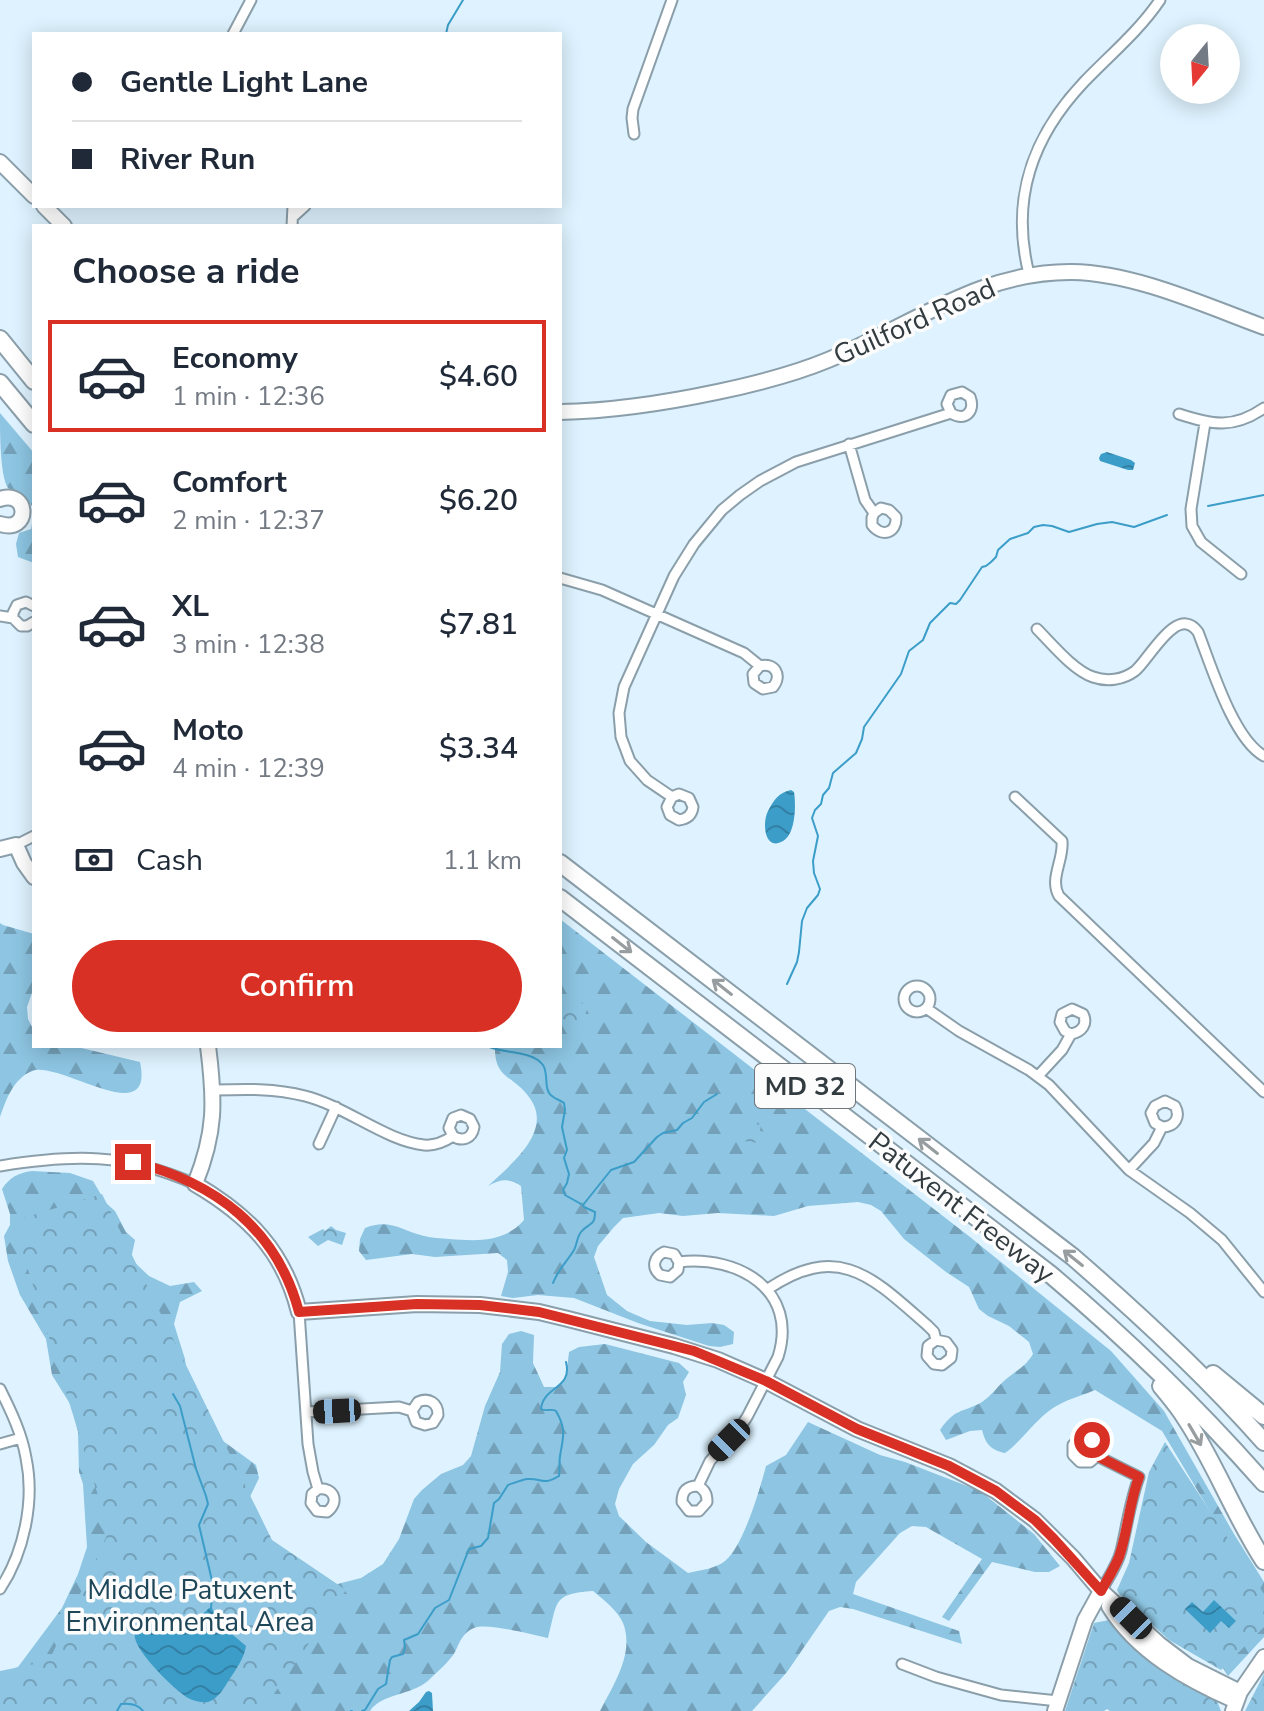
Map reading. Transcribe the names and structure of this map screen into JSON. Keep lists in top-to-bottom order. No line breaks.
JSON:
{"streets":{"highway":["MD 32","Patuxent Freeway"],"street":["Guilford Road"]},"parks":["Middle Patuxent Environmental Area"],"north":"bottom","page":{"banner":["Gentle Light Lane","River Run"],"heading":"Choose a ride","list":[{"name":"Economy","note":"1 min · 12:36","value":"$4.60"},{"name":"Comfort","note":"2 min · 12:37","value":"$6.20"},{"name":"XL","note":"3 min · 12:38","value":"$7.81"},{"name":"Moto","note":"4 min · 12:39","value":"$3.34"}],"pay":["Cash","1.1 km"],"buttons":"Confirm"}}
